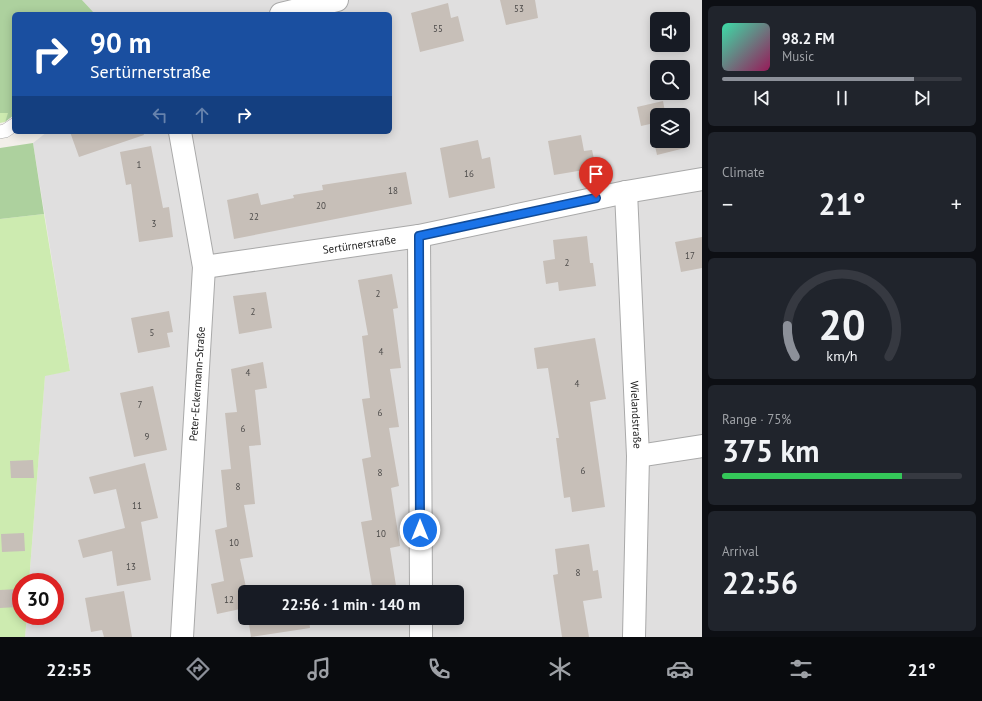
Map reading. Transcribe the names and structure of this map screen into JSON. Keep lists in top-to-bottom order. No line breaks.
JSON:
{"streets":{"street":["Sertürnerstraße","Peter-Eckermann-Straße","Wielandstraße"]},"crossings":[["Sertürnerstraße","Peter-Eckermann-Straße"],["Sertürnerstraße","Wielandstraße"]],"house_numbers":["53","55","1","16","18","20","22","3","17","2","2","2","5","4","4","4","7","6","6","9","6","8","8","11","10","10","13","8","12"],"page":{"turn":["90 m","Sertürnerstraße"],"song":["98.2 FM","Music"],"tile":["Climate",["Range · 75%","375 km"],["Arrival","22:56"]],"heat":["−","21°","+"],"limit":"30","trip":"22:56 · 1 min · 140 m","tabs":["22:55","21°"],"gauge":["20","km/h"]}}
